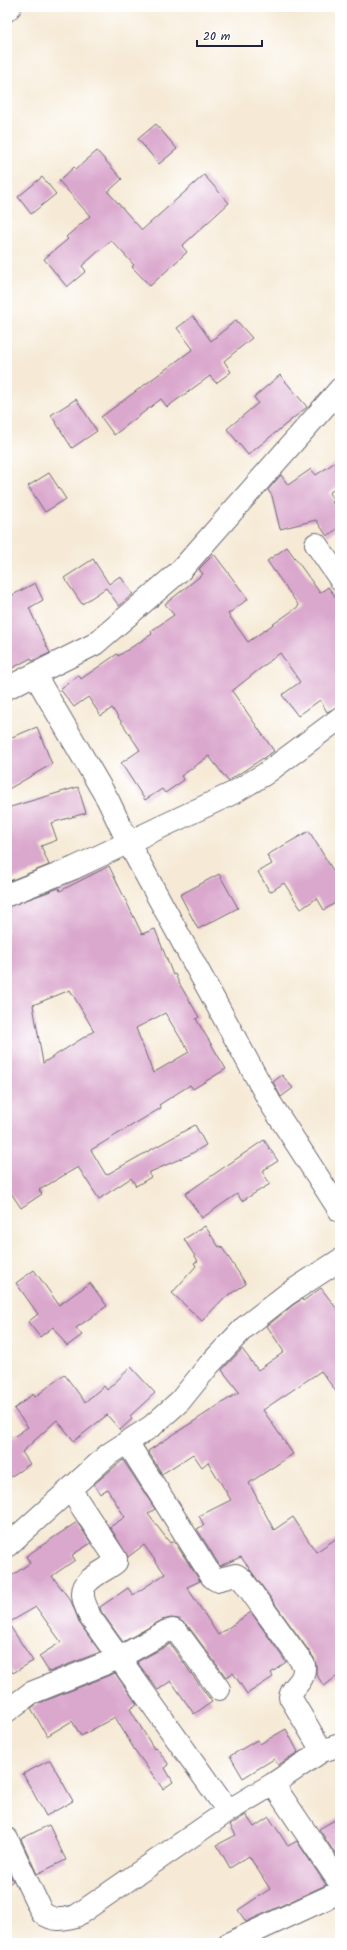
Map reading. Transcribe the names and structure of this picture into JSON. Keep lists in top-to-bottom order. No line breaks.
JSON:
{"scale_bar":"20 m"}
